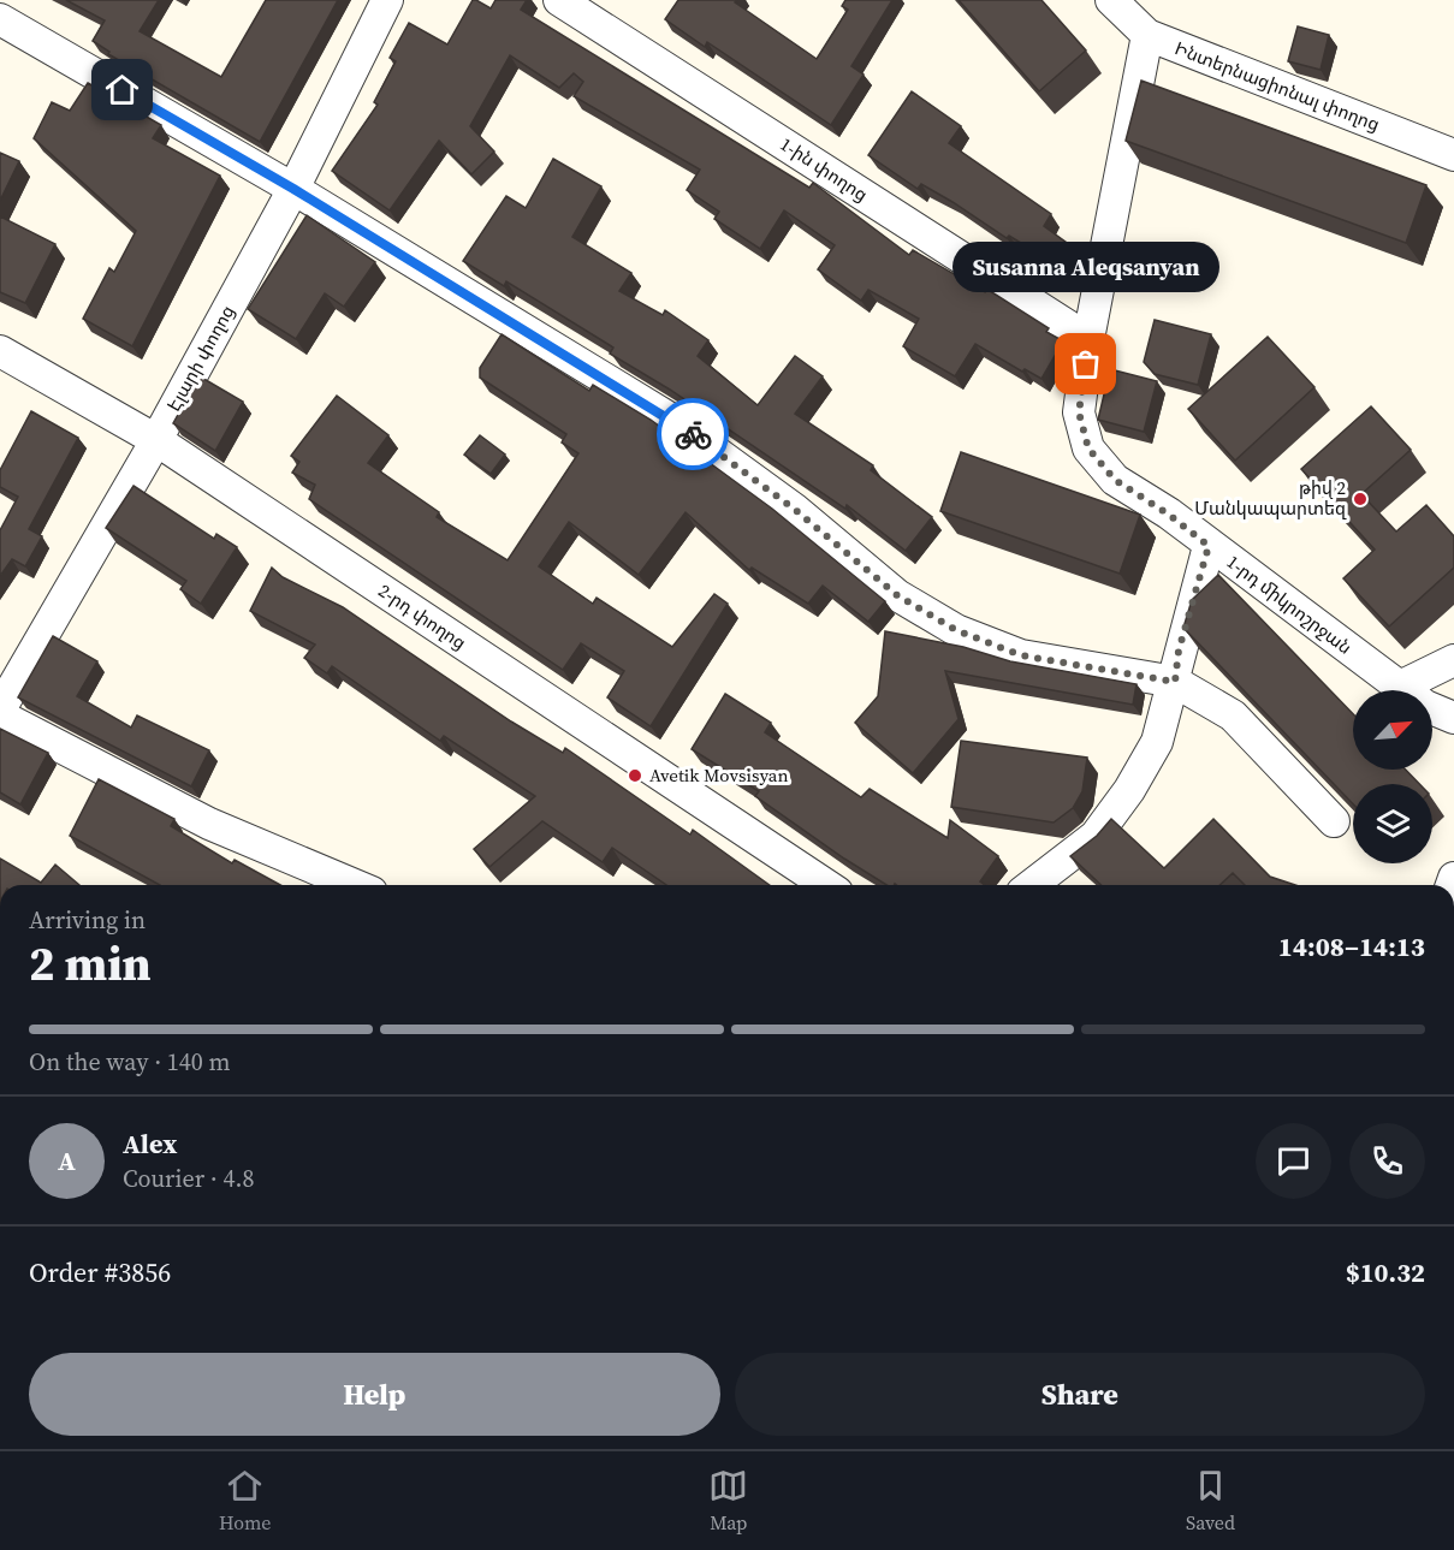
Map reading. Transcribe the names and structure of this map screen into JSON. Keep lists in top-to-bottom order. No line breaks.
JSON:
{"streets":{"street":["Ինտերնացիոնալ փողոց","1-ին փողոց","Էլարի փողոց","1-րդ միկրոշրջան","2-րդ փողոց"]},"crossings":[["Ինտերնացիոնալ փողոց","1-րդ միկրոշրջան"],["1-ին փողոց","1-րդ միկրոշրջան"],["Էլարի փողոց","2-րդ փողոց"]],"places":["Susanna Aleqsanyan","թիվ 2 Մանկապարտեզ","Avetik Movsisyan"],"north":"top right","page":{"bubble":"Susanna Aleqsanyan","heading":["2 min","Arriving in","14:08–14:13"],"panel":["Alex","Courier · 4.8","Order #3856","$10.32"],"bar":"On the way · 140 m","round":"A","buttons":["Help","Share"],"tabs":["Home","Map","Saved"]}}
